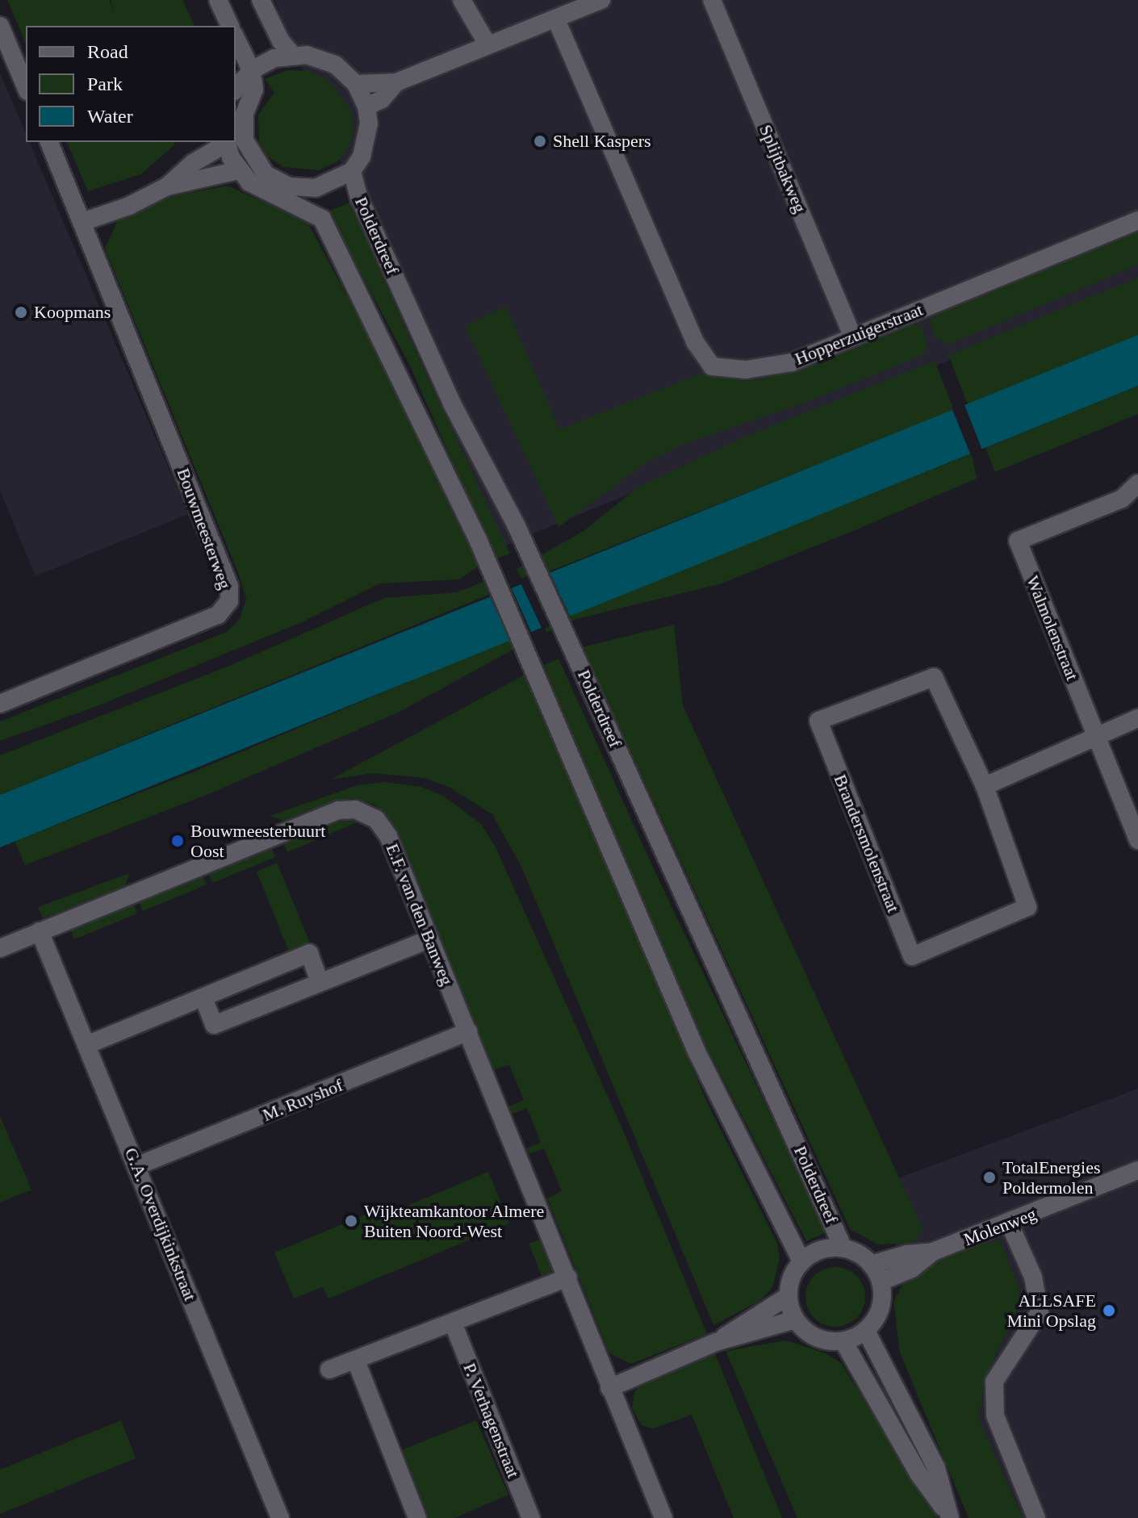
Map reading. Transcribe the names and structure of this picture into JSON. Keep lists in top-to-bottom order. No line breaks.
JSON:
{"streets":{"street":["Splijtbakweg","Polderdreef","Hopperzuigerstraat","Bouwmeesterweg","Walmolenstraat","Brandersmolenstraat","E.F. van den Banweg","M. Ruyshof","G.A. Overdijkinkstraat","Molenweg","P. Verhagenstraat"]},"crossings":[["Splijtbakweg","Hopperzuigerstraat"],["Polderdreef","Molenweg"],["E.F. van den Banweg","M. Ruyshof"],["E.F. van den Banweg","G.A. Overdijkinkstraat"],["M. Ruyshof","G.A. Overdijkinkstraat"]],"places":["Shell Kaspers","Koopmans","Bouwmeesterbuurt Oost","TotalEnergies Poldermolen","Wijkteamkantoor Almere Buiten Noord-West","ALLSAFE Mini Opslag"],"legend":["Road","Park","Water"]}
